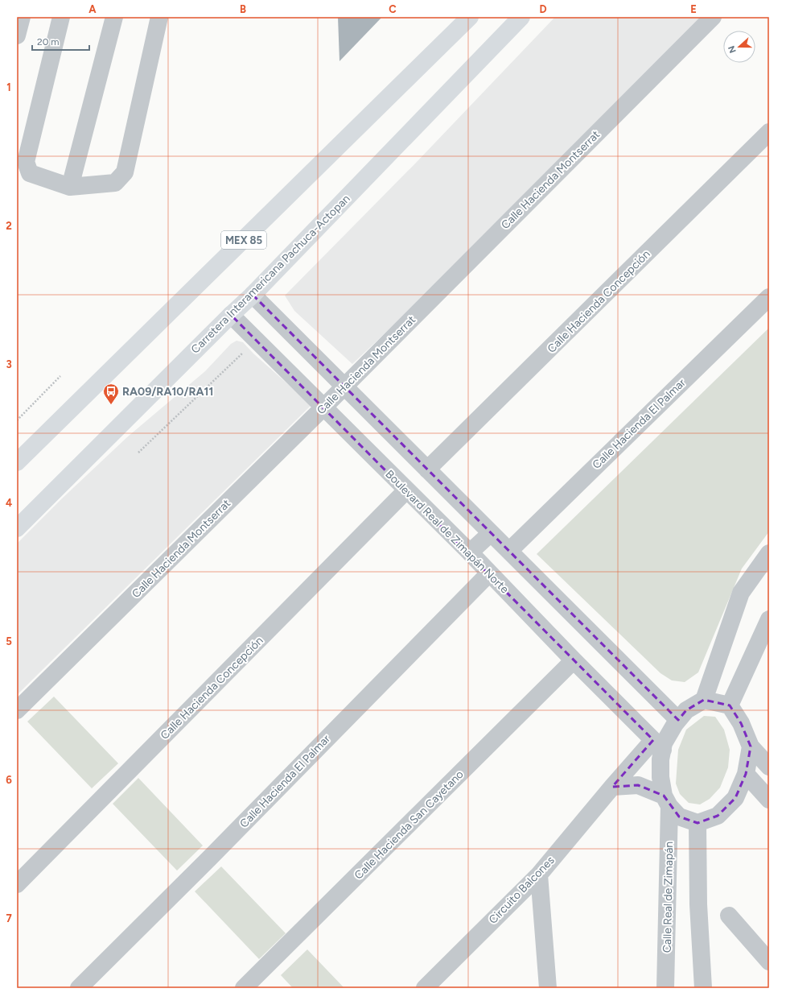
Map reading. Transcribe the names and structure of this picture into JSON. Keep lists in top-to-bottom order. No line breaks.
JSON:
{"streets":{"main road":["MEX 85","Carretera Interamericana Pachuca-Actopan"],"street":["Calle Hacienda Montserrat","Calle Hacienda Concepción","Calle Hacienda El Palmar","Boulevard Real de Zimapán Norte","Calle Hacienda San Cayetano","Circuito Balcones","Calle Real de Zimapán"]},"crossings":[["Calle Hacienda Montserrat","Boulevard Real de Zimapán Norte"],["Carretera Interamericana Pachuca-Actopan","Boulevard Real de Zimapán Norte"],["Calle Hacienda Concepción","Boulevard Real de Zimapán Norte"],["Calle Hacienda El Palmar","Boulevard Real de Zimapán Norte"],["Boulevard Real de Zimapán Norte","Calle Hacienda San Cayetano"],["Boulevard Real de Zimapán Norte","Circuito Balcones"],["Boulevard Real de Zimapán Norte","Calle Real de Zimapán"],["Circuito Balcones","Calle Real de Zimapán"]],"places":{"bus stop":["RA09/RA10/RA11"]},"scale_bar":"20 m","north":"left","grid":{"columns":["A","B","C","D","E"],"rows":["1","2","3","4","5","6","7"]}}
